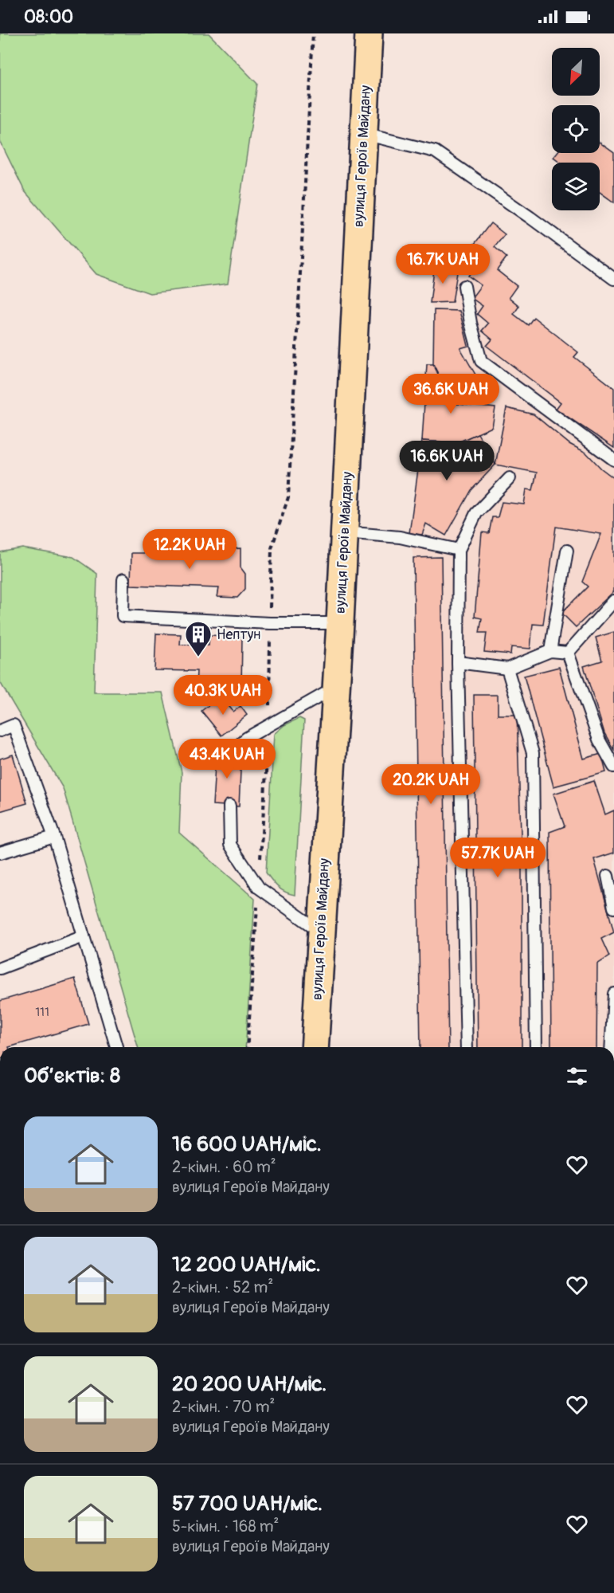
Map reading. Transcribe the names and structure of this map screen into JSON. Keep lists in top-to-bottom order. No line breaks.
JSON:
{"streets":{"main road":["вулиця Героїв Майдану"]},"places":{"building":["Нептун"]},"house_numbers":["111"],"north":"bottom left","page":{"status":"08:00","price":["16.7K UAH","36.6K UAH","16.6K UAH","12.2K UAH","40.3K UAH","43.4K UAH","20.2K UAH","57.7K UAH"],"heading":"Об’єктів: 8","list":[{"name":"16 600 UAH/міс.","note":"2-кімн. · 60 m² · вулиця Героїв Майдану"},{"name":"12 200 UAH/міс.","note":"2-кімн. · 52 m² · вулиця Героїв Майдану"},{"name":"20 200 UAH/міс.","note":"2-кімн. · 70 m² · вулиця Героїв Майдану"},{"name":"57 700 UAH/міс.","note":"5-кімн. · 168 m² · вулиця Героїв Майдану"}]}}
